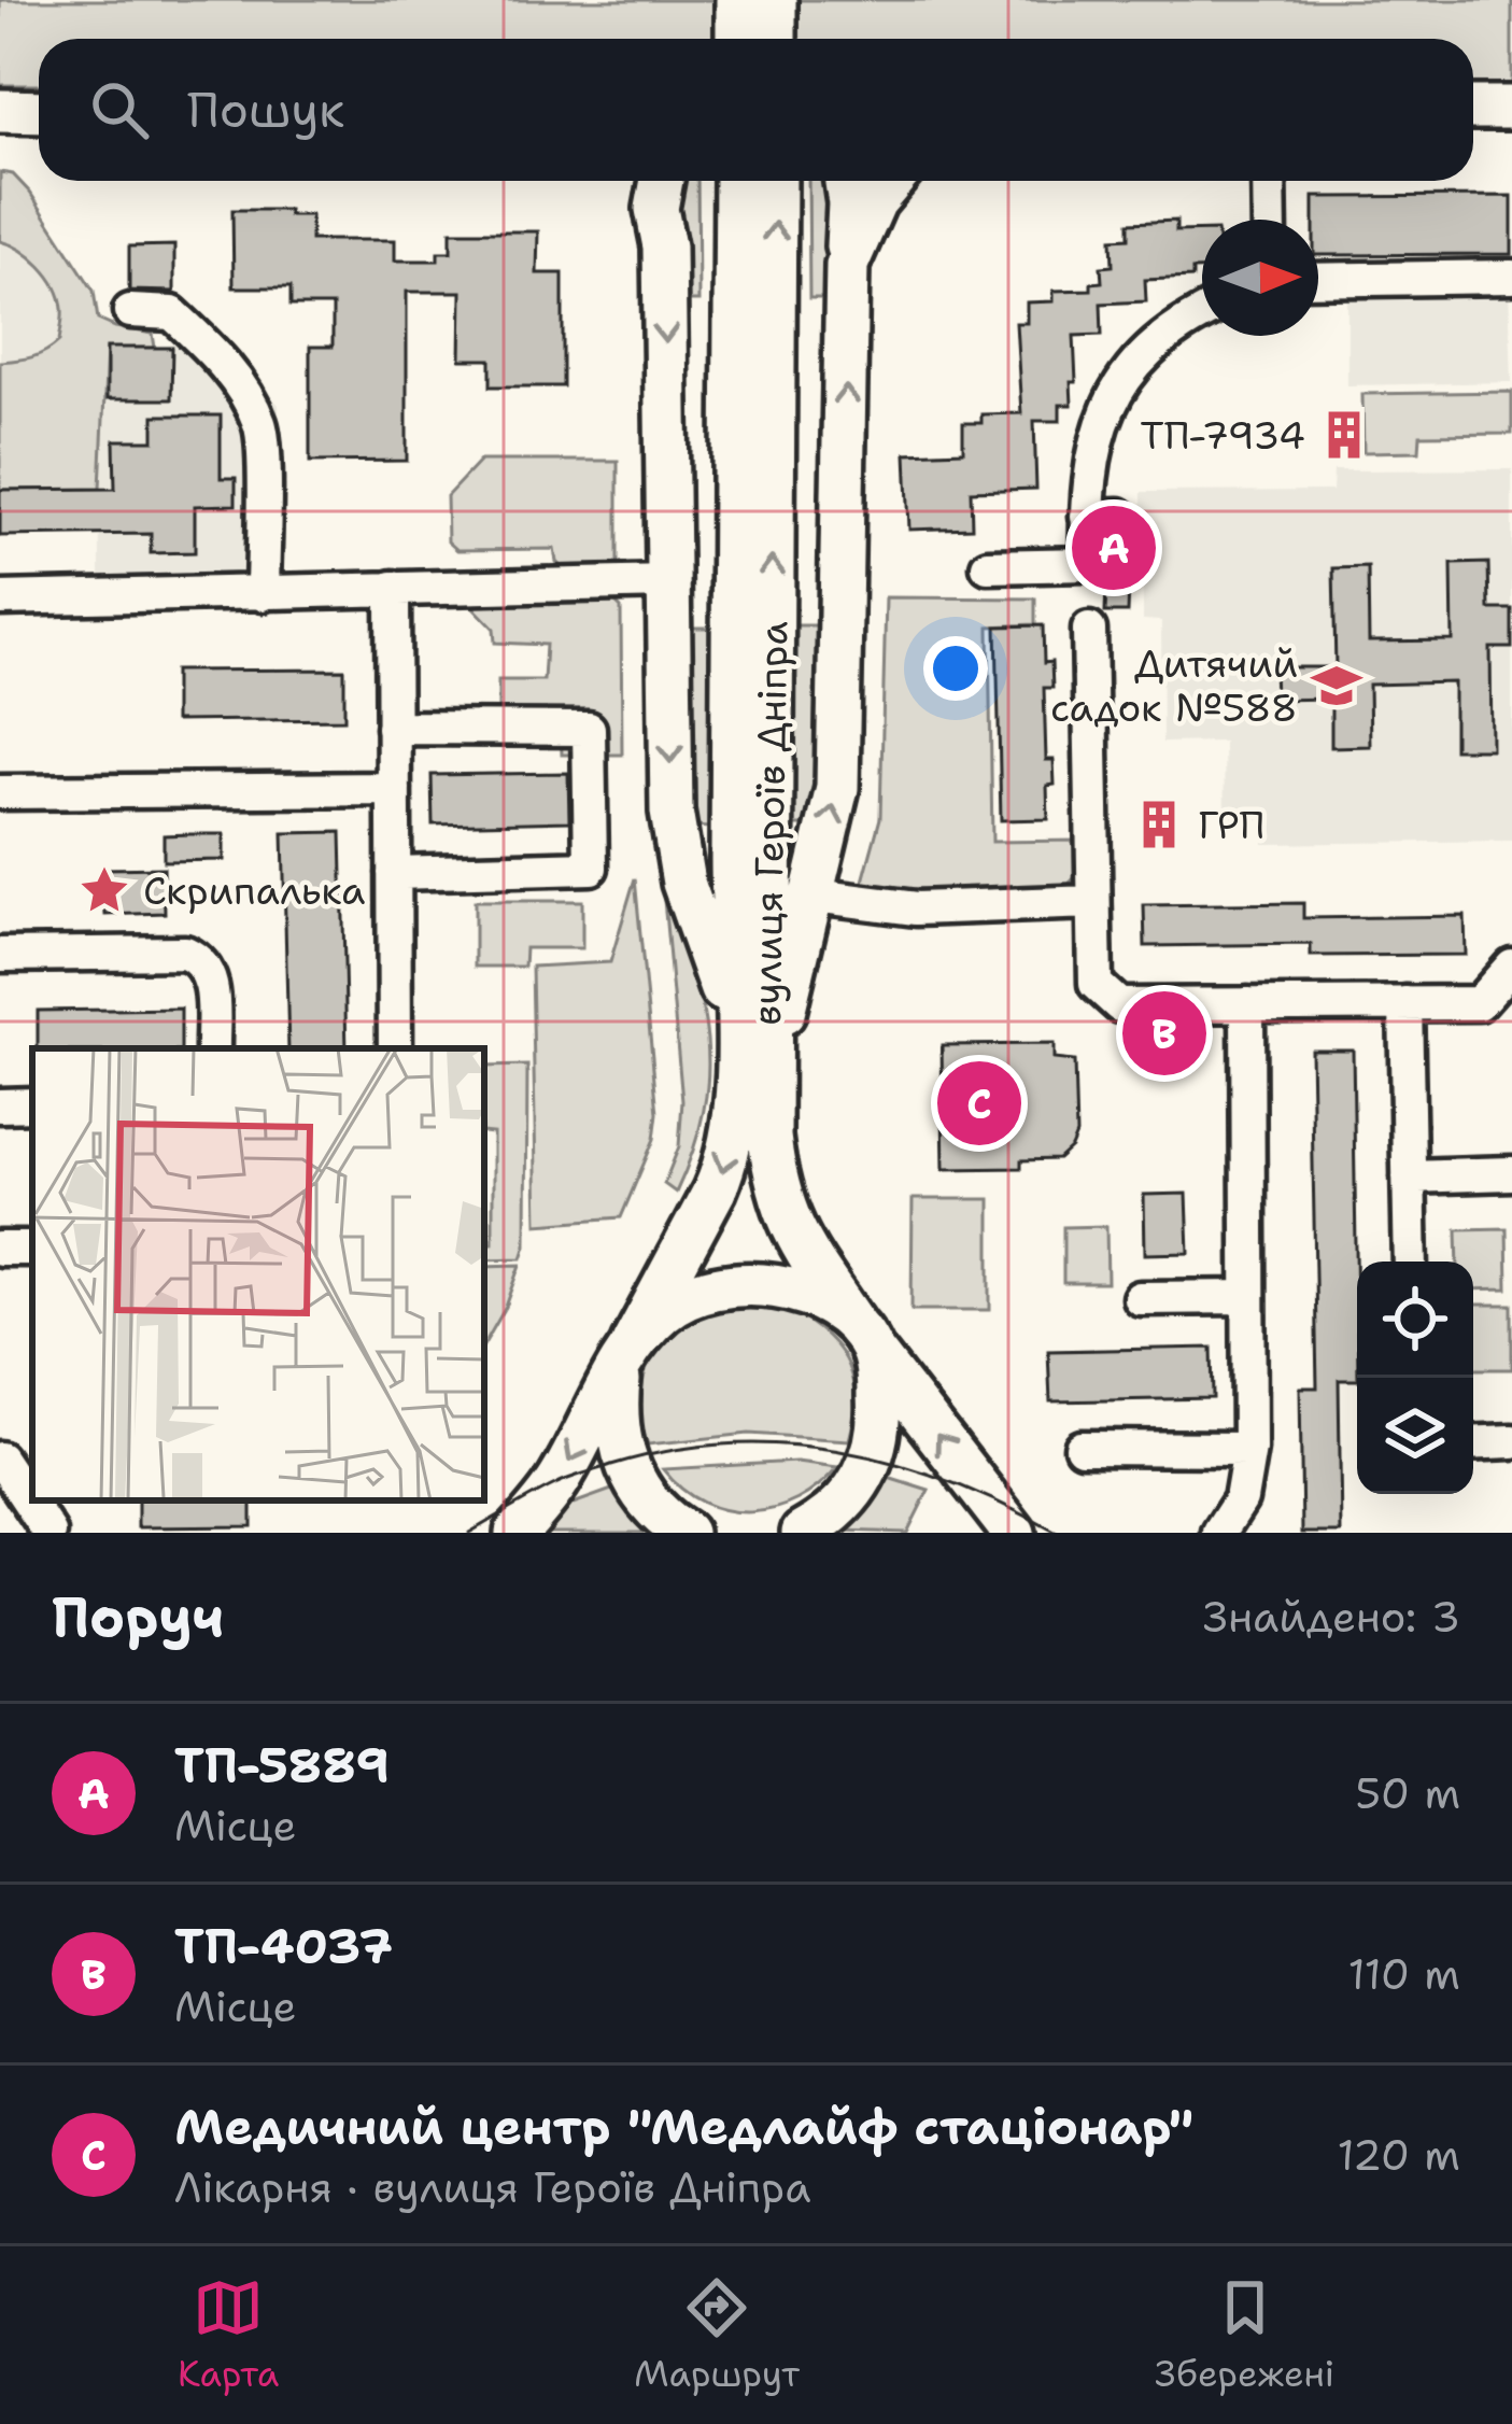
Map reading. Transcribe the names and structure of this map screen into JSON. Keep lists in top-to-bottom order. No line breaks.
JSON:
{"streets":{"main road":["вулиця Героїв Дніпра"]},"places":{"building":["ТП-7934","ГРП"],"school or university":["Дитячий садок №588"],"place":["Скрипалька"]},"north":"right","page":{"search":"Пошук","pins":["A","B","C"],"heading":["Поруч","Знайдено: 3"],"list":[{"mark":"A","name":"ТП-5889","note":"Місце","value":"50 m"},{"mark":"B","name":"ТП-4037","note":"Місце","value":"110 m"},{"mark":"C","name":"Медичний центр \"Медлайф стаціонар\"","note":"Лікарня · вулиця Героїв Дніпра","value":"120 m"}],"nav":["Карта","Маршрут","Збережені"]}}
